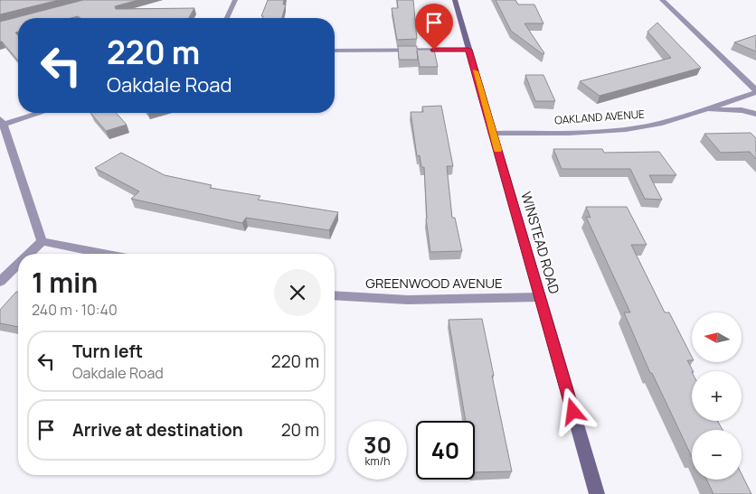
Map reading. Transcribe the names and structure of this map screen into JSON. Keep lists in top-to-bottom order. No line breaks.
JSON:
{"streets":{"street":["OAKLAND AVENUE","WINSTEAD ROAD","GREENWOOD AVENUE"]},"crossings":[["OAKLAND AVENUE","WINSTEAD ROAD"],["WINSTEAD ROAD","GREENWOOD AVENUE"]],"north":"left","page":{"turn":["220 m","Oakdale Road"],"heading":["1 min","240 m · 10:40"],"map_buttons":["+","−"],"list":[{"name":"Turn left","note":"Oakdale Road","value":"220 m"},{"name":"Arrive at destination","value":"20 m"}],"speed":"30 km/h","limit":"40"}}
